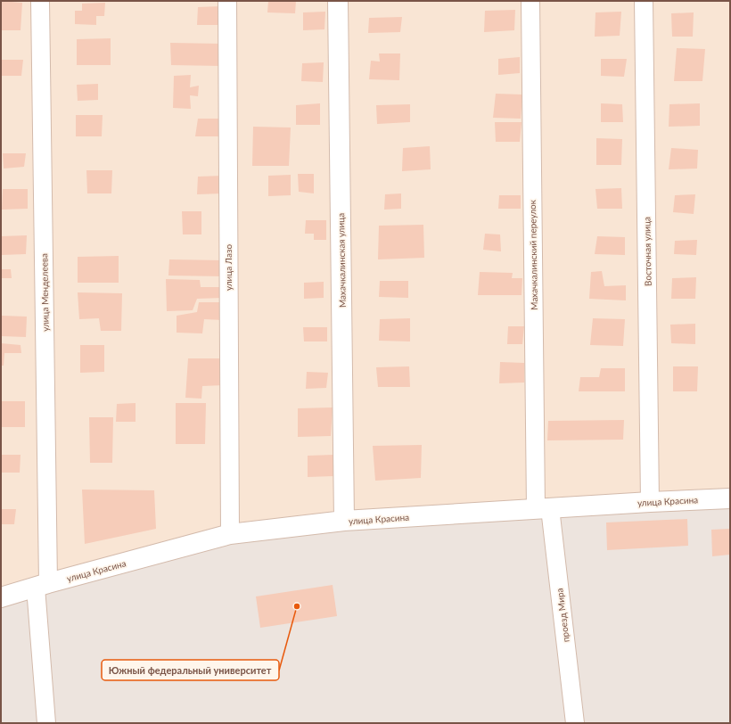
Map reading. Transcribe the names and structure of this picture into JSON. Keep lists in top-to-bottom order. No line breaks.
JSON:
{"streets":{"street":["Восточная улица","Махачкалинский переулок","Махачкалинская улица","улица Лазо","улица Менделеева","улица Красина","проезд Мира"]},"crossings":[["Восточная улица","улица Красина"],["Махачкалинский переулок","улица Красина"],["Махачкалинский переулок","проезд Мира"],["Махачкалинская улица","улица Красина"],["улица Лазо","улица Красина"],["улица Менделеева","улица Красина"],["улица Красина","проезд Мира"]],"places":["Южный федеральный университет"]}
